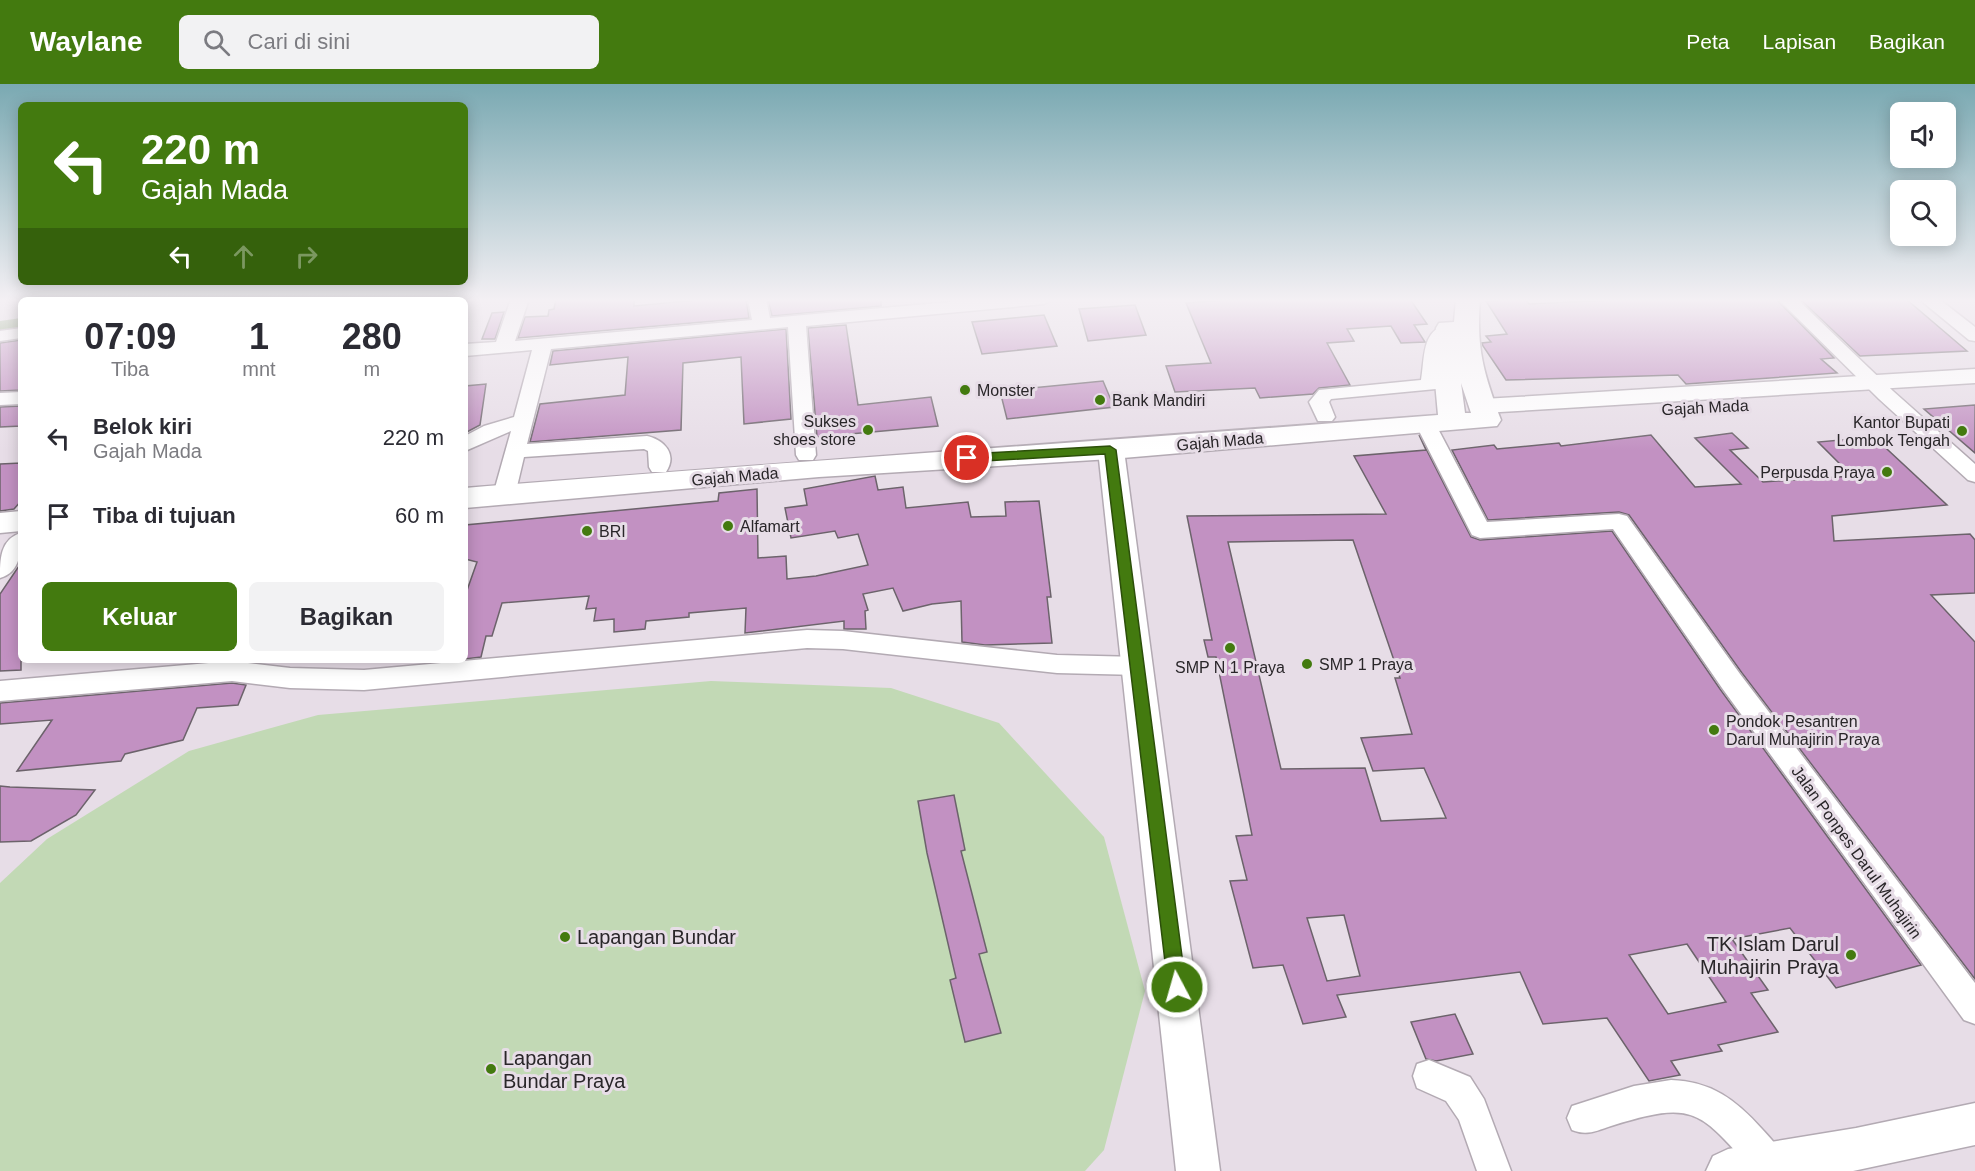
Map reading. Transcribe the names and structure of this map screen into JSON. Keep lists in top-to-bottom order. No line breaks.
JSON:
{"streets":{"highway":["Gajah Mada"],"street":["Jalan Ponpes Darul Muhajirin"]},"crossings":[["Gajah Mada","Jalan Ponpes Darul Muhajirin"]],"places":["Monster","Bank Mandiri","Sukses shoes store","Kantor Bupati Lombok Tengah","Perpusda Praya","Alfamart","BRI","SMP N 1 Praya","SMP 1 Praya","Pondok Pesantren Darul Muhajirin Praya","Lapangan Bundar","TK Islam Darul Muhajirin Praya","Lapangan Bundar Praya"],"page":{"header":"Waylane","search":"Cari di sini","nav":["Peta","Lapisan","Bagikan"],"turn":["220 m","Gajah Mada"],"eta":["07:09","Tiba","1","mnt","280","m"],"list":[{"name":"Belok kiri","note":"Gajah Mada","value":"220 m"},{"name":"Tiba di tujuan","value":"60 m"}],"buttons":["Keluar","Bagikan"]}}
